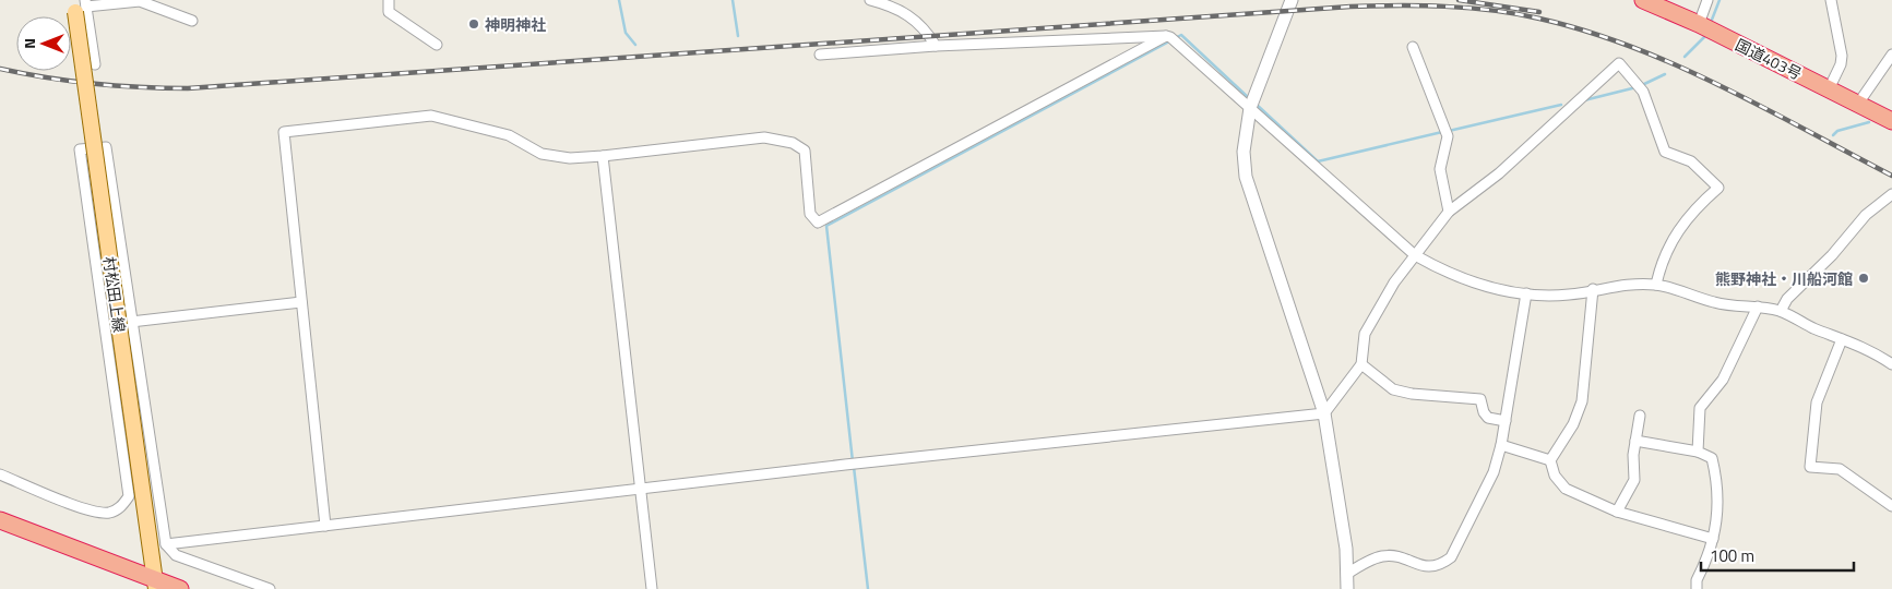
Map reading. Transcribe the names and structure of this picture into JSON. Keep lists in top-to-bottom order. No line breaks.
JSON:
{"streets":{"highway":["国道403号"],"main road":["村松田上線"]},"places":["神明神社","熊野神社・川船河館"],"scale_bar":"100 m","north":"left"}
